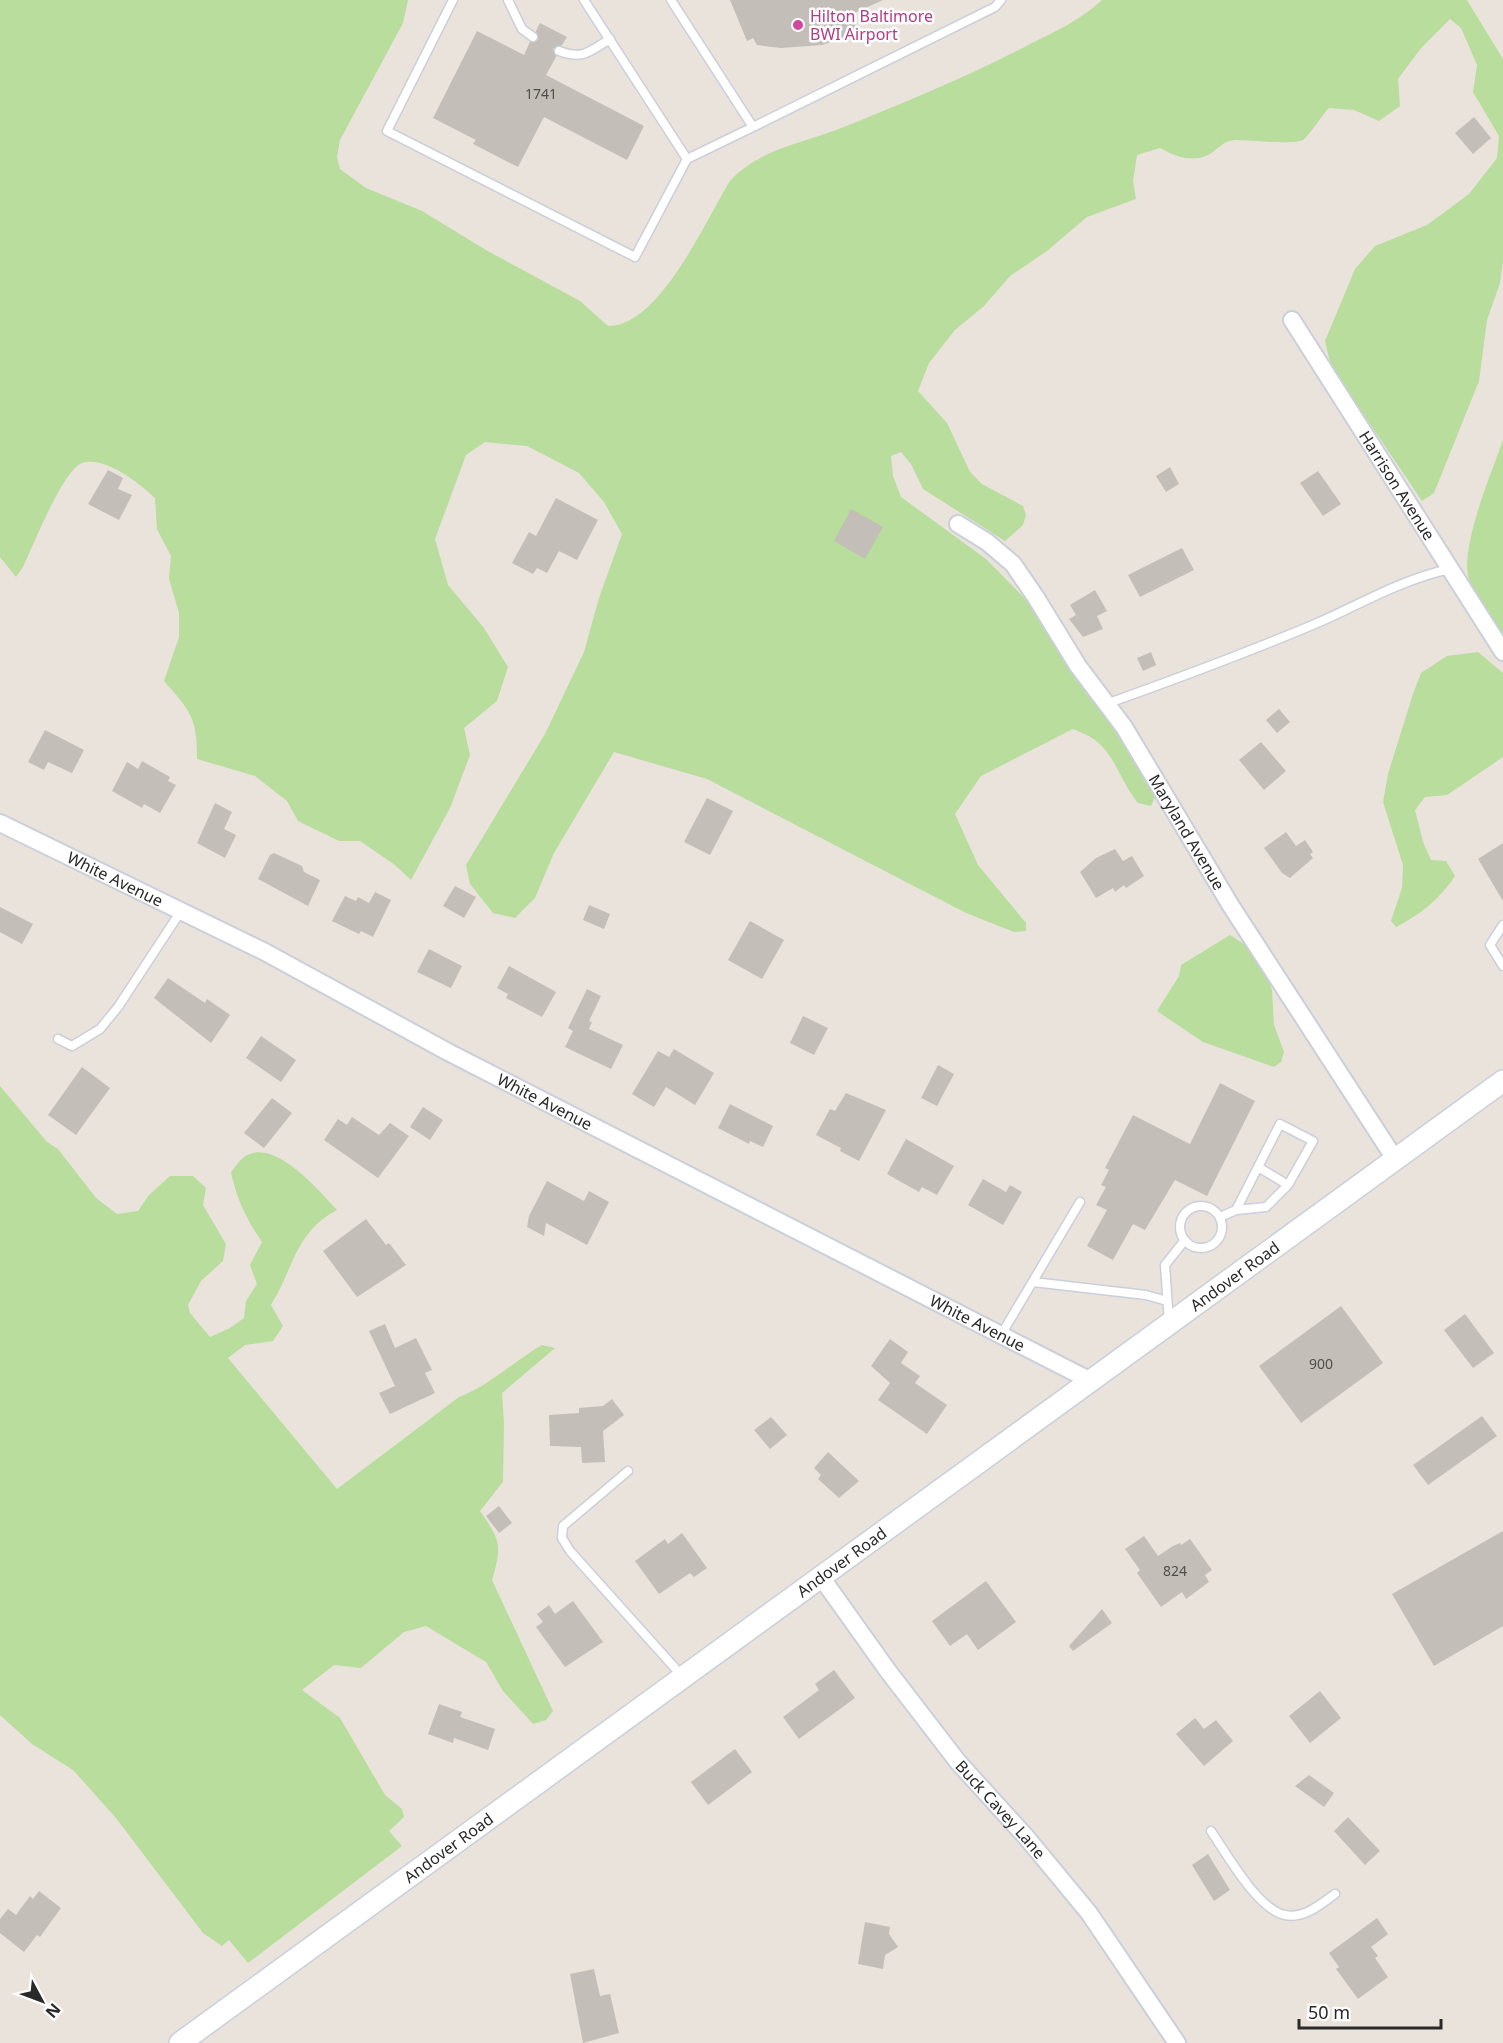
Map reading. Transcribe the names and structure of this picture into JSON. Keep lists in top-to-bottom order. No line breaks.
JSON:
{"streets":{"street":["Harrison Avenue","Maryland Avenue","White Avenue","Andover Road","Buck Cavey Lane"]},"crossings":[["Maryland Avenue","Andover Road"],["White Avenue","Andover Road"],["Andover Road","Buck Cavey Lane"]],"places":["Hilton Baltimore BWI Airport"],"house_numbers":["1741","900","824"],"scale_bar":"50 m","north":"bottom right"}
